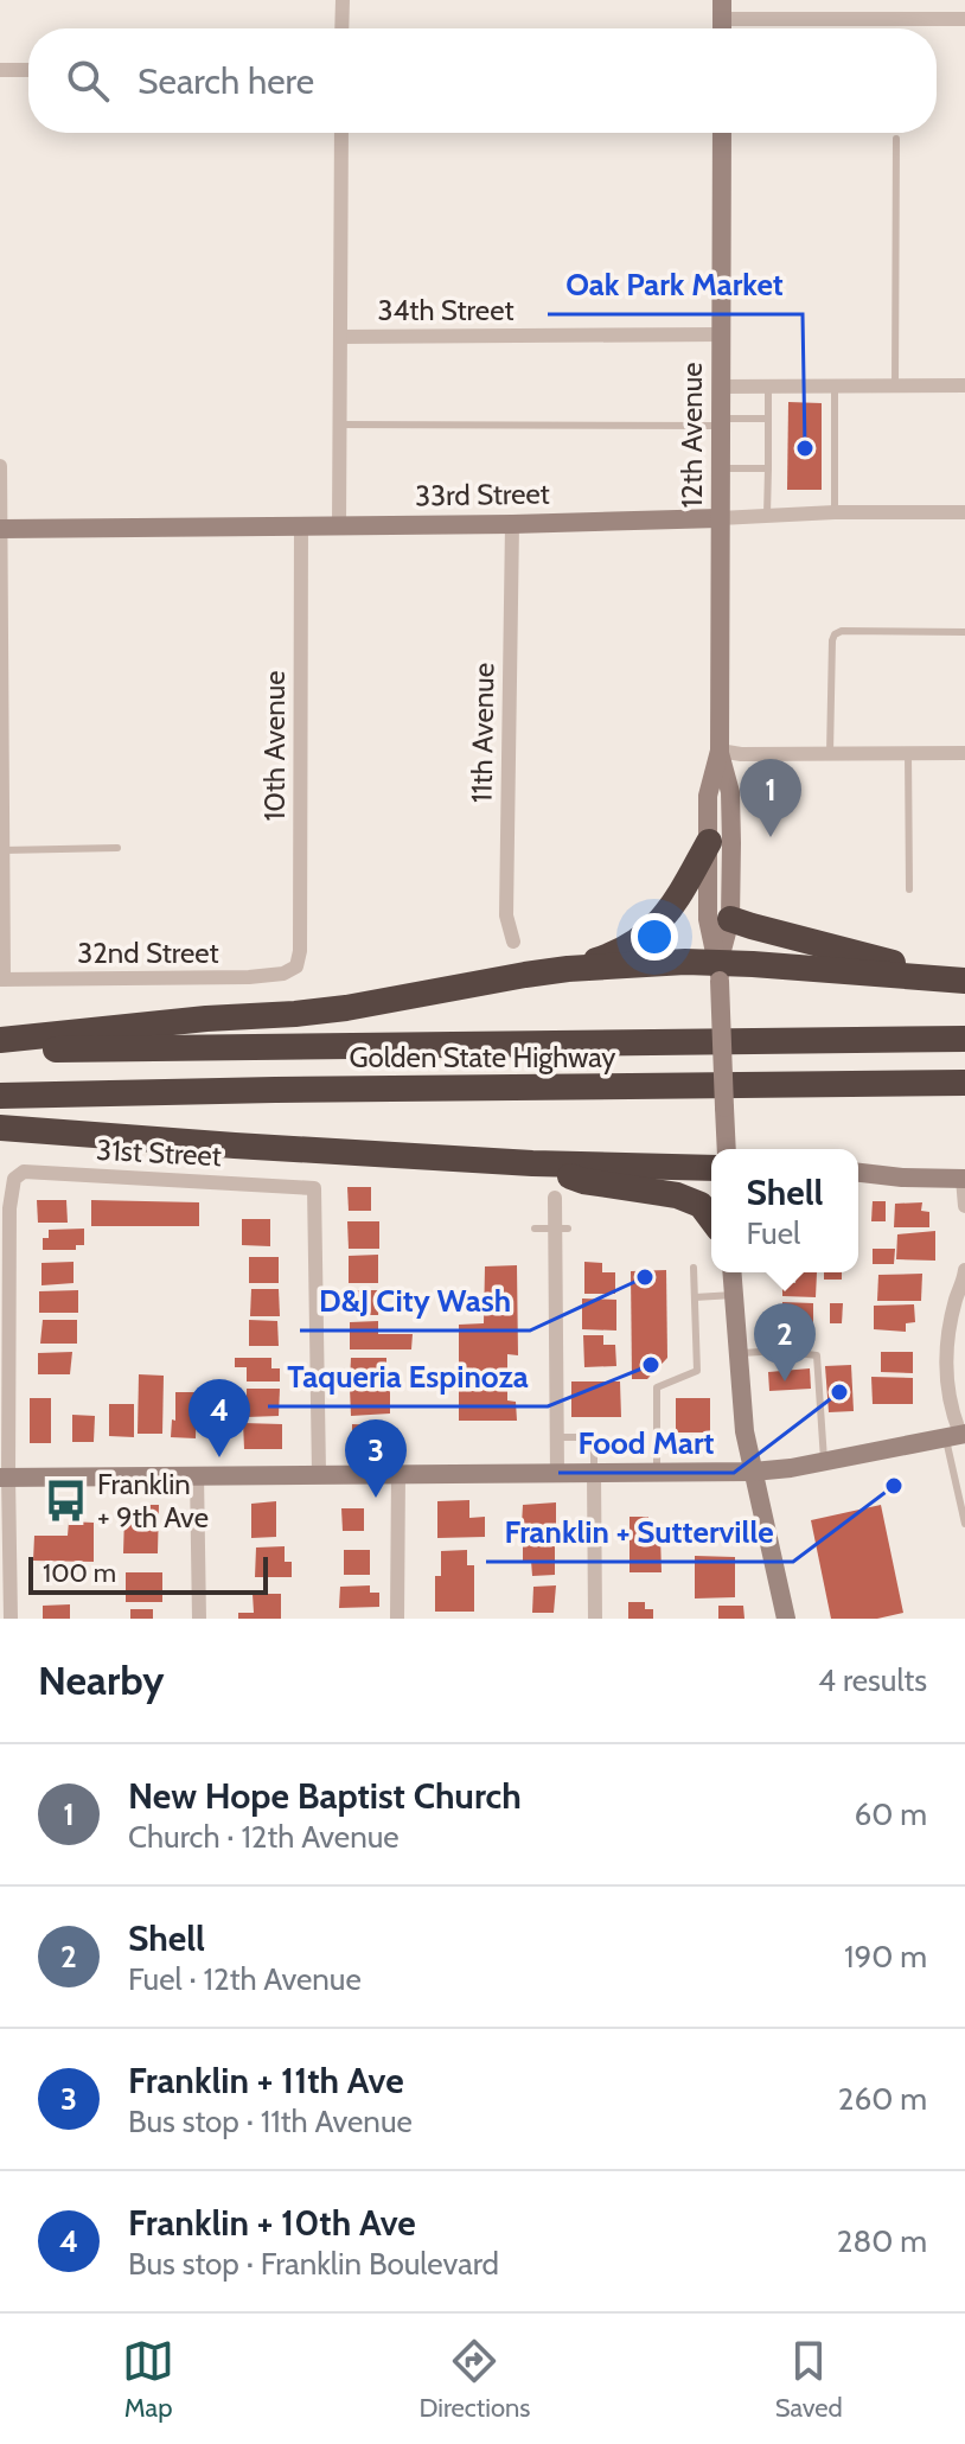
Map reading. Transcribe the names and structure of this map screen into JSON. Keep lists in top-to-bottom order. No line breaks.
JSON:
{"streets":{"highway":["Golden State Highway"],"main road":["12th Avenue","33rd Street"],"street":["34th Street","11th Avenue","10th Avenue","32nd Street","31st Street"]},"crossings":[["34th Street","12th Avenue"],["12th Avenue","33rd Street"],["33rd Street","11th Avenue"],["33rd Street","10th Avenue"],["10th Avenue","32nd Street"]],"places":{"other":["Oak Park Market","D&J City Wash","Taqueria Espinoza","Food Mart","Franklin + Sutterville"],"bus stop":["Franklin + 9th Ave"]},"scale_bar":"100 m","page":{"search":"Search here","pins":["1","2","4","3"],"popup":["Shell","Fuel"],"scale":"100 m","heading":["Nearby","4 results"],"list":[{"mark":"1","name":"New Hope Baptist Church","note":"Church · 12th Avenue","value":"60 m"},{"mark":"2","name":"Shell","note":"Fuel · 12th Avenue","value":"190 m"},{"mark":"3","name":"Franklin + 11th Ave","note":"Bus stop · 11th Avenue","value":"260 m"},{"mark":"4","name":"Franklin + 10th Ave","note":"Bus stop · Franklin Boulevard","value":"280 m"}],"nav":["Map","Directions","Saved"]}}
